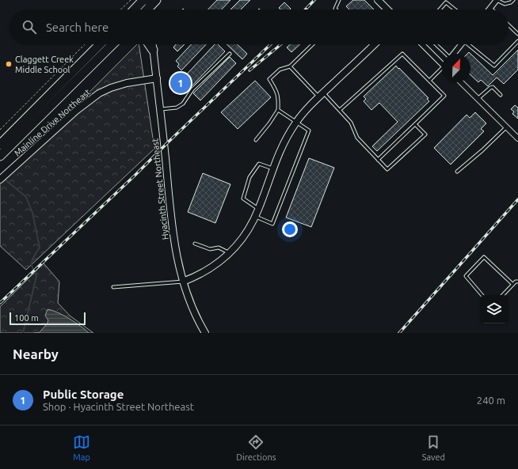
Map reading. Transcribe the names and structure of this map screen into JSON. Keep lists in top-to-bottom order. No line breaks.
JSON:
{"streets":{"street":["Mainline Drive Northeast","Hyacinth Street Northeast"]},"crossings":[["Mainline Drive Northeast","Hyacinth Street Northeast"]],"places":["Claggett Creek Middle School"],"scale_bar":"100 m","north":"top right","page":{"search":"Search here","pins":"1","scale":"100 m","heading":"Nearby","list":[{"mark":"1","name":"Public Storage","note":"Shop · Hyacinth Street Northeast","value":"240 m"}],"nav":["Map","Directions","Saved"]}}
